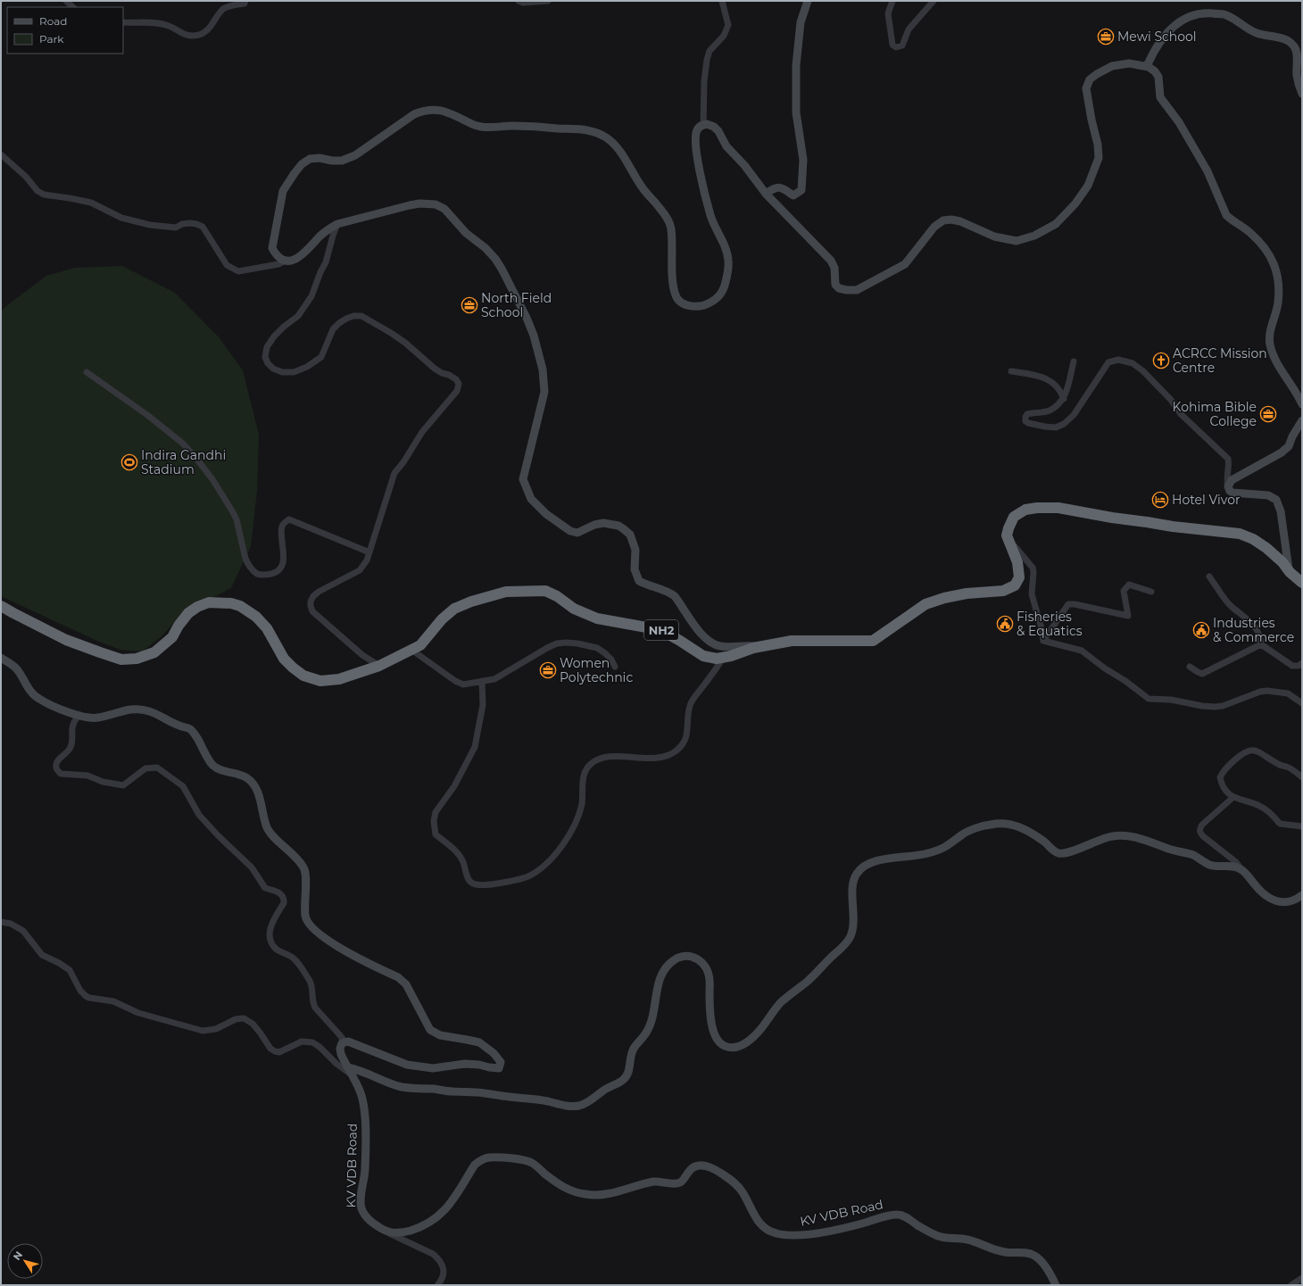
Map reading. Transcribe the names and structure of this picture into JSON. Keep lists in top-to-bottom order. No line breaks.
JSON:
{"streets":{"highway":["NH2"],"street":["KV VDB Road"]},"places":{"office":["Mewi School","North Field School","Kohima Bible College","Women Polytechnic"],"church":["ACRCC Mission Centre"],"sports":["Indira Gandhi Stadium"],"hotel":["Hotel Vivor"],"public building":["Fisheries & Equatics","Industries & Commerce"]},"legend":["Road","Park"],"north":"top left"}
